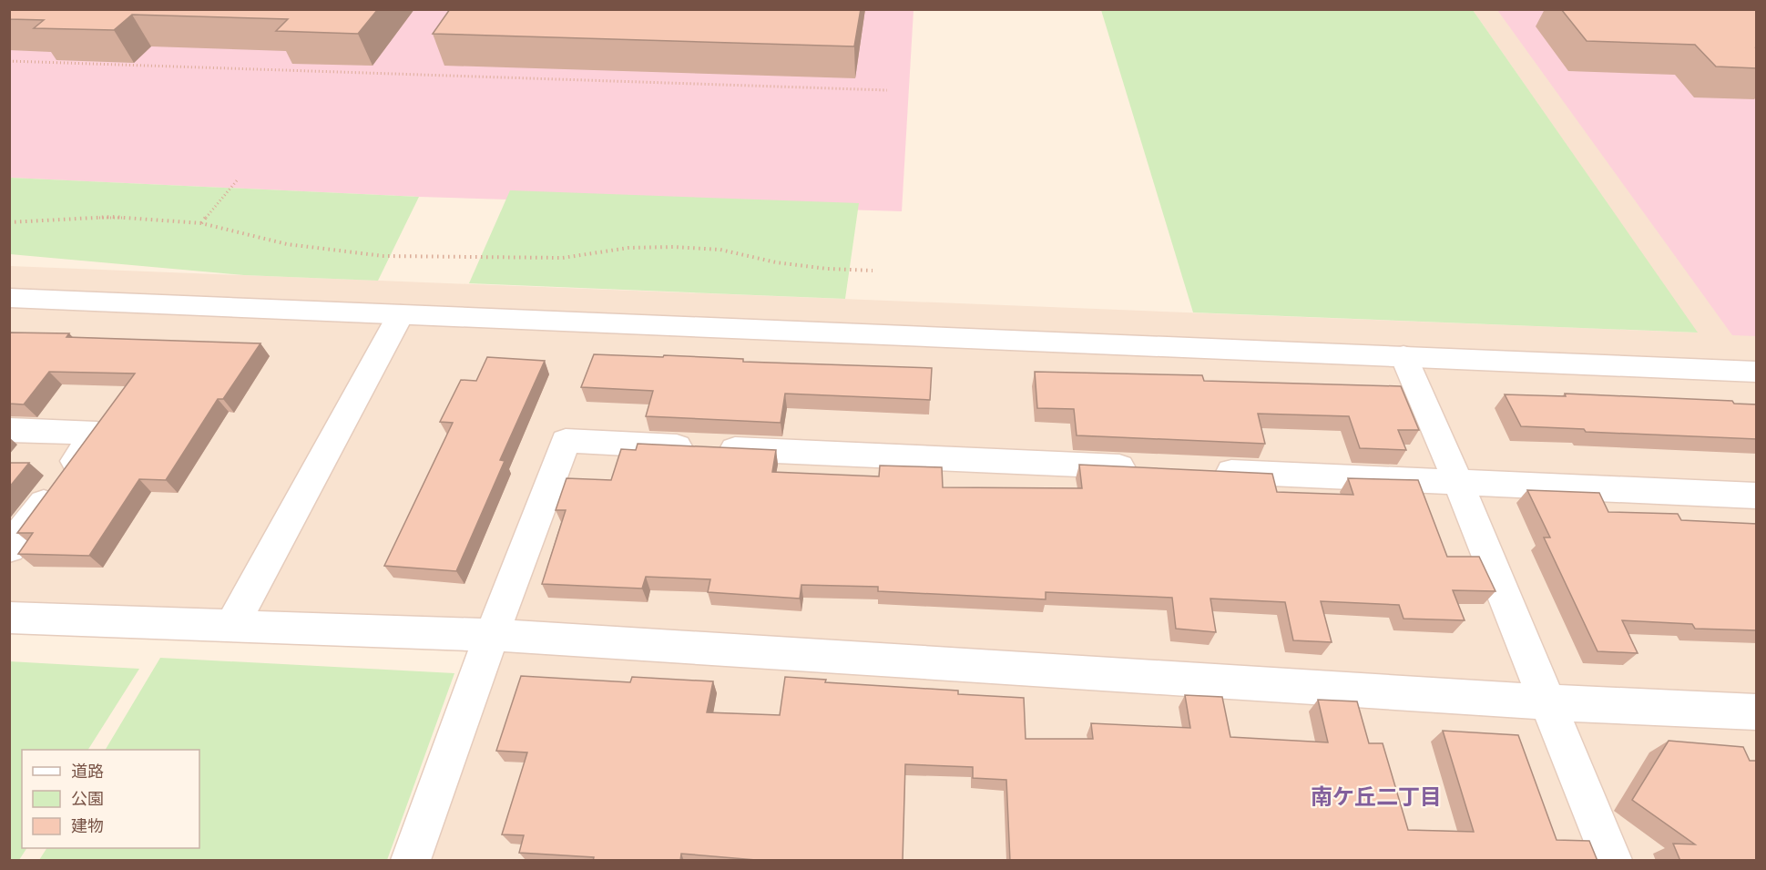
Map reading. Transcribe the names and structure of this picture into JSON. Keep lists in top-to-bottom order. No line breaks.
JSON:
{"districts":["南ケ丘二丁目"],"legend":["道路","公園","建物"]}
